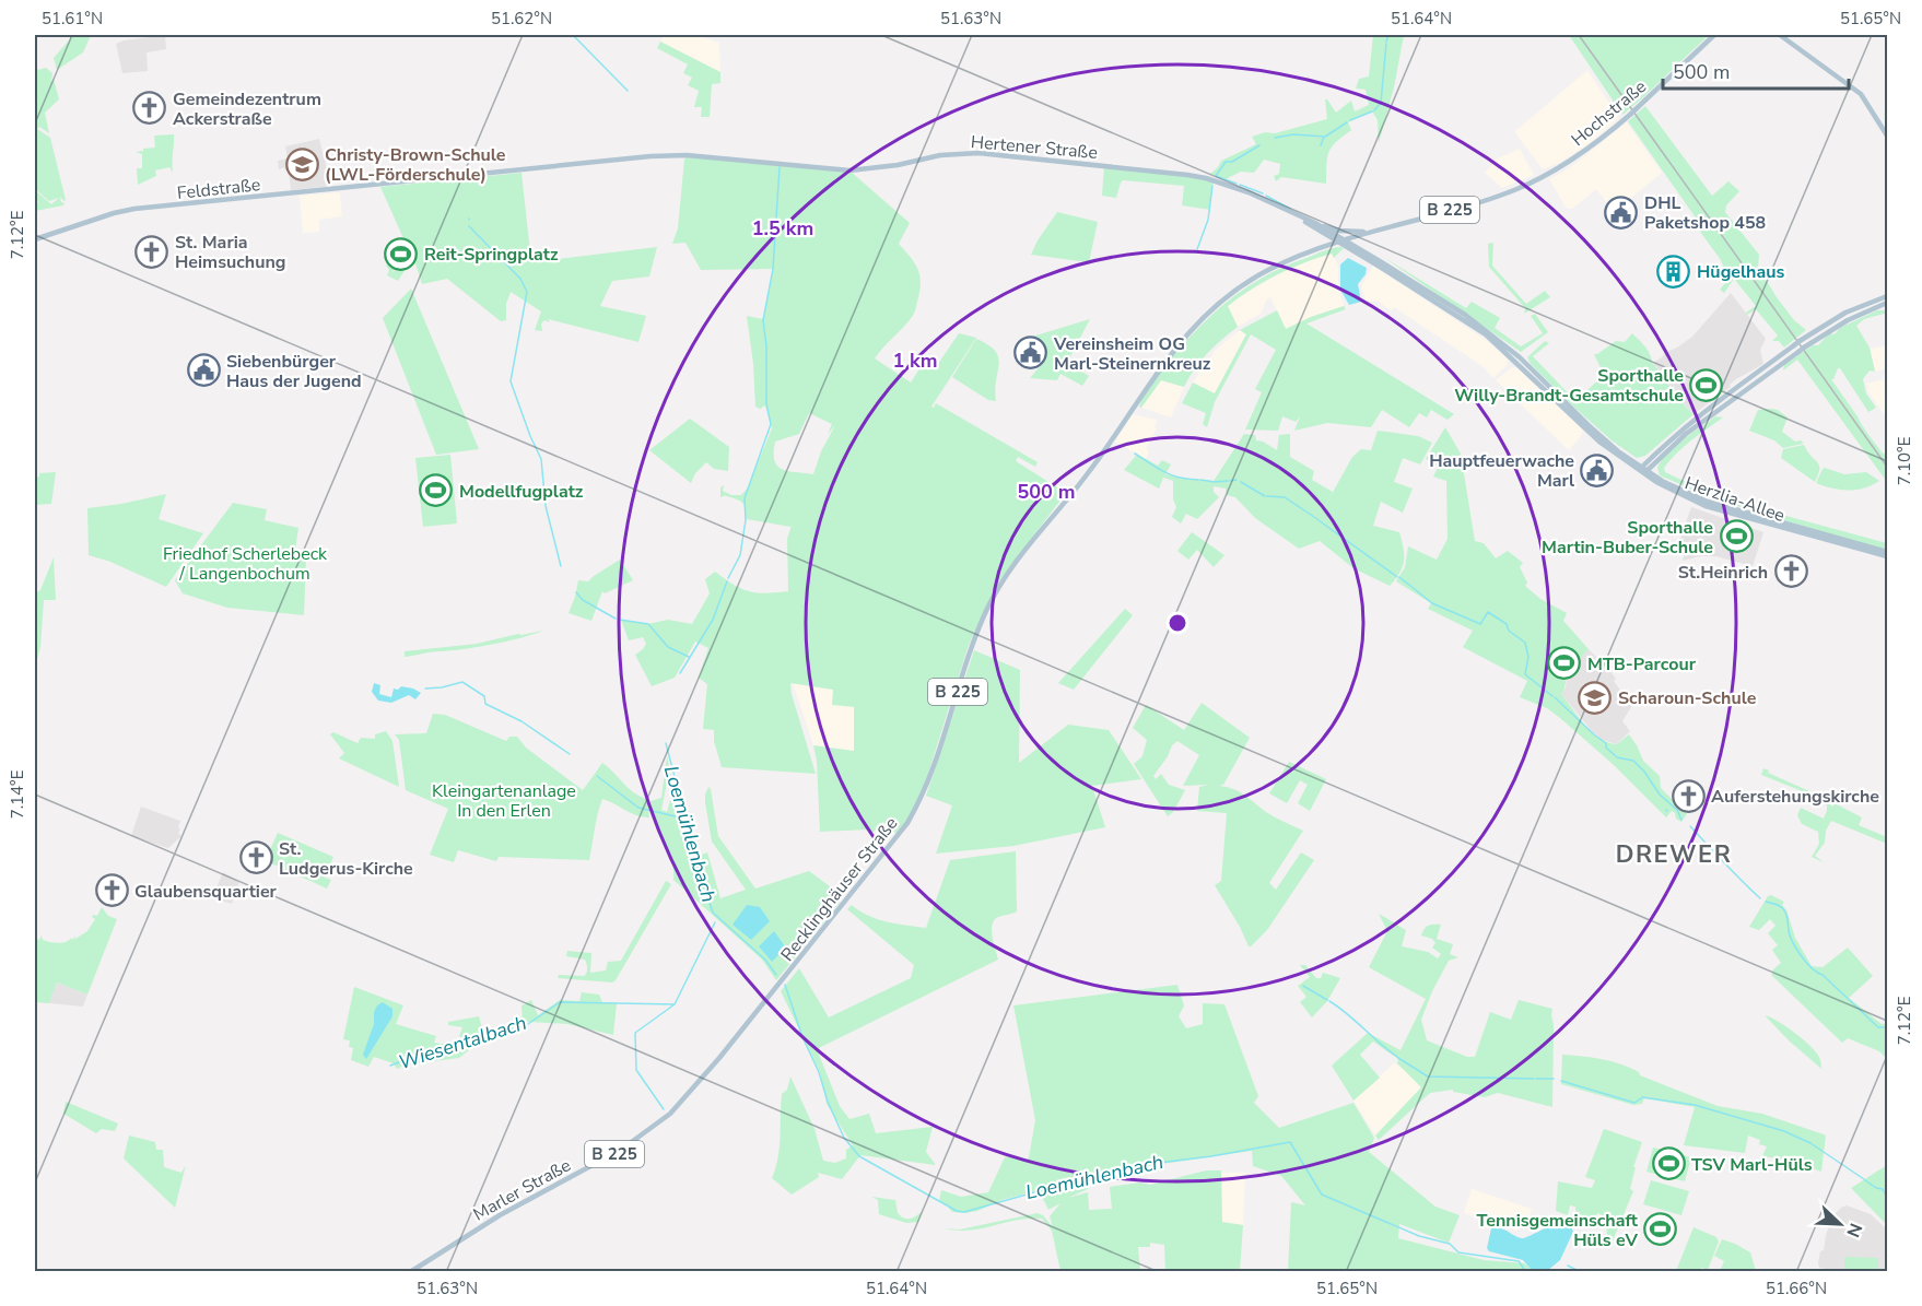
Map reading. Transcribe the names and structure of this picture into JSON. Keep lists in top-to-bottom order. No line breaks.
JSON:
{"streets":{"main road":["Hochstraße","Hertener Straße","Feldstraße","B 225","Herzlia-Allee","Recklinghäuser Straße","Marler Straße"]},"crossings":[["Hochstraße","Recklinghäuser Straße"],["Hertener Straße","Feldstraße"],["Hertener Straße","Herzlia-Allee"],["Hertener Straße","Recklinghäuser Straße"],["Herzlia-Allee","Recklinghäuser Straße"],["Recklinghäuser Straße","Marler Straße"]],"districts":["DREWER"],"water":["Loemühlenbach","Wiesentalbach"],"parks":["Friedhof Scherlebeck / Langenbochum","Kleingartenanlage In den Erlen"],"places":{"church":["Gemeindezentrum Ackerstraße","St. Maria Heimsuchung","St.Heinrich","Auferstehungskirche","St. Ludgerus-Kirche","Glaubensquartier"],"school or university":["Christy-Brown-Schule (LWL-Förderschule)","Scharoun-Schule"],"public building":["DHL Paketshop 458","Vereinsheim OG Marl-Steinernkreuz","Siebenbürger Haus der Jugend","Hauptfeuerwache Marl"],"sports":["Reit-Springplatz","Sporthalle Willy-Brandt-Gesamtschule","Modellfugplatz","Sporthalle Martin-Buber-Schule","MTB-Parcour","TSV Marl-Hüls","Tennisgemeinschaft Hüls eV"],"building":["Hügelhaus"]},"scale_bar":"500 m","north":"bottom right","coordinates":["51.61°N","51.62°N","51.63°N","51.64°N","51.65°N","7.12°E","7.10°E","7.14°E","51.66°N"],"rings":["1.5 km","1 km","500 m"]}
